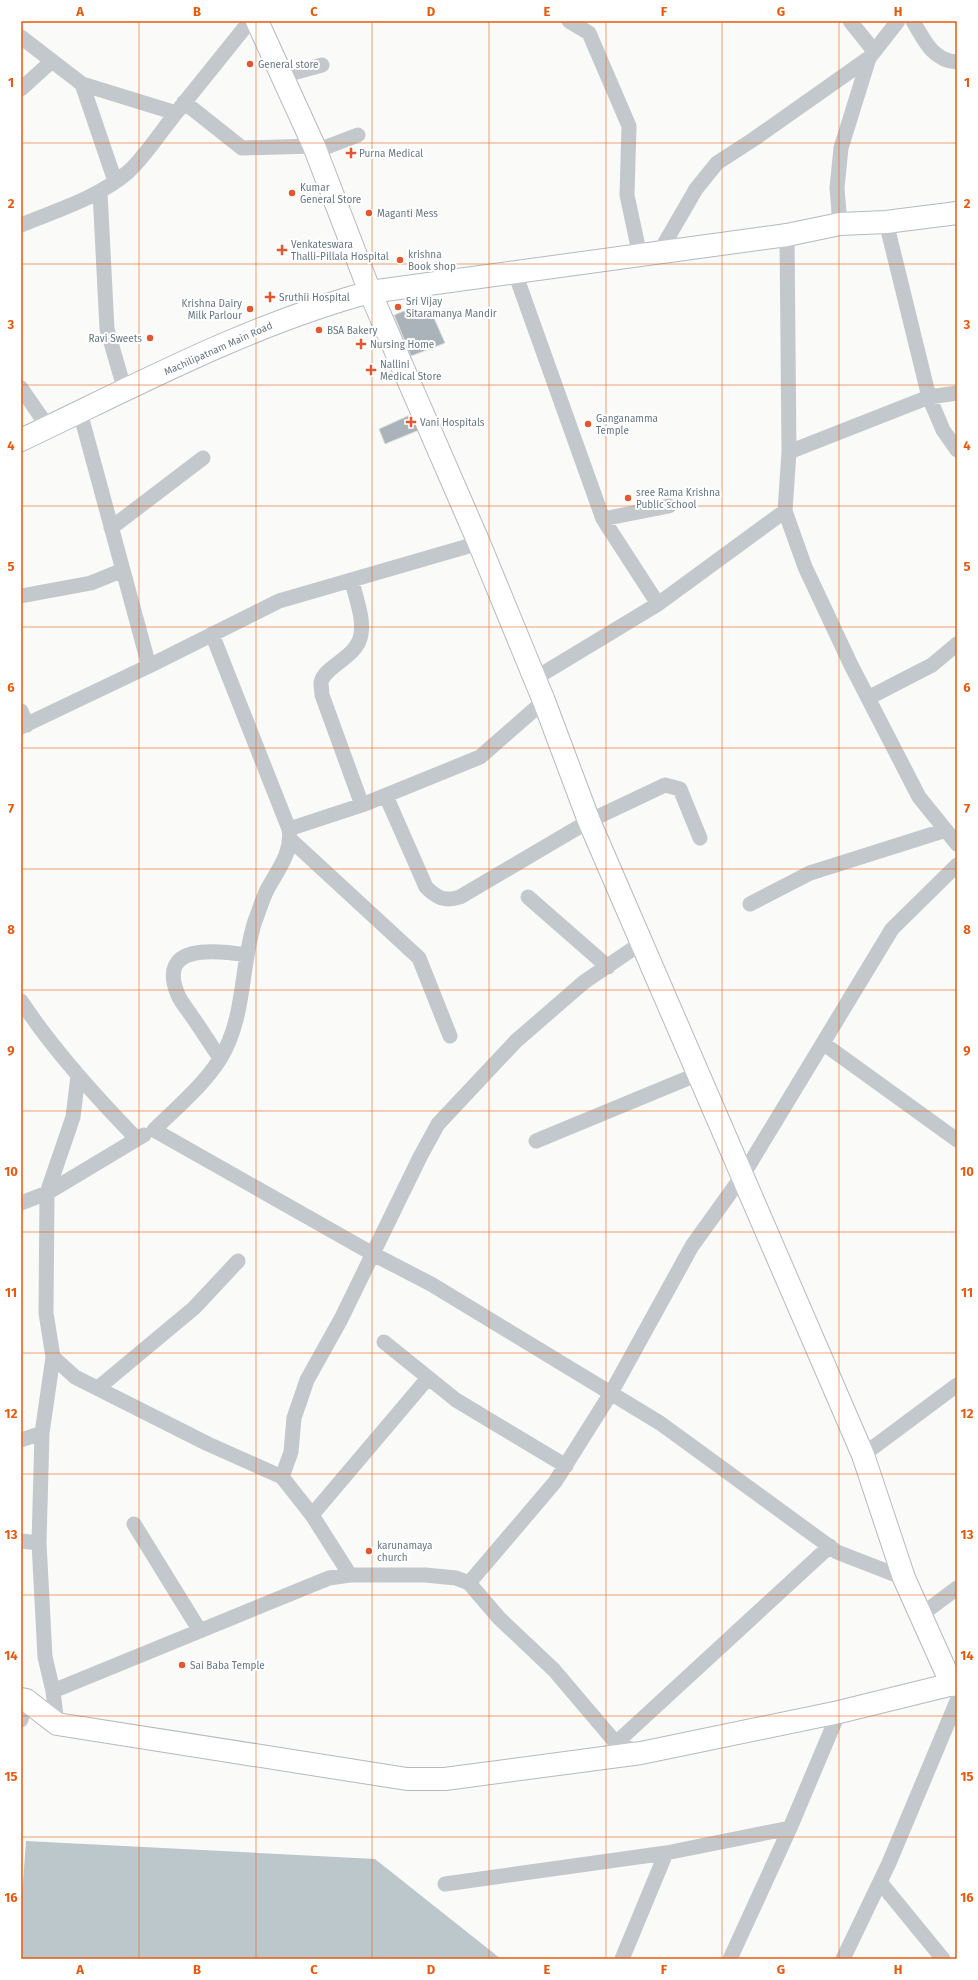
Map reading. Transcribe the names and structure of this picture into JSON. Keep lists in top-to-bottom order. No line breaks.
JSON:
{"streets":{"street":["Machilipatnam Main Road"]},"places":{"other":["General store","Kumar General Store","Maganti Mess","krishna Book shop","Sri Vijay Sitaramanya Mandir","Krishna Dairy Milk Parlour","BSA Bakery","Ravi Sweets","Ganganamma Temple","sree Rama Krishna Public school","karunamaya church","Sai Baba Temple"],"health":["Purna Medical","Venkateswara Thalli-Pillala Hospital","Sruthii Hospital","Nursing Home","Nallini Medical Store","Vani Hospitals"]},"grid":{"columns":["A","B","C","D","E","F","G","H"],"rows":["1","2","3","4","5","6","7","8","9","10","11","12","13","14","15","16"]}}
